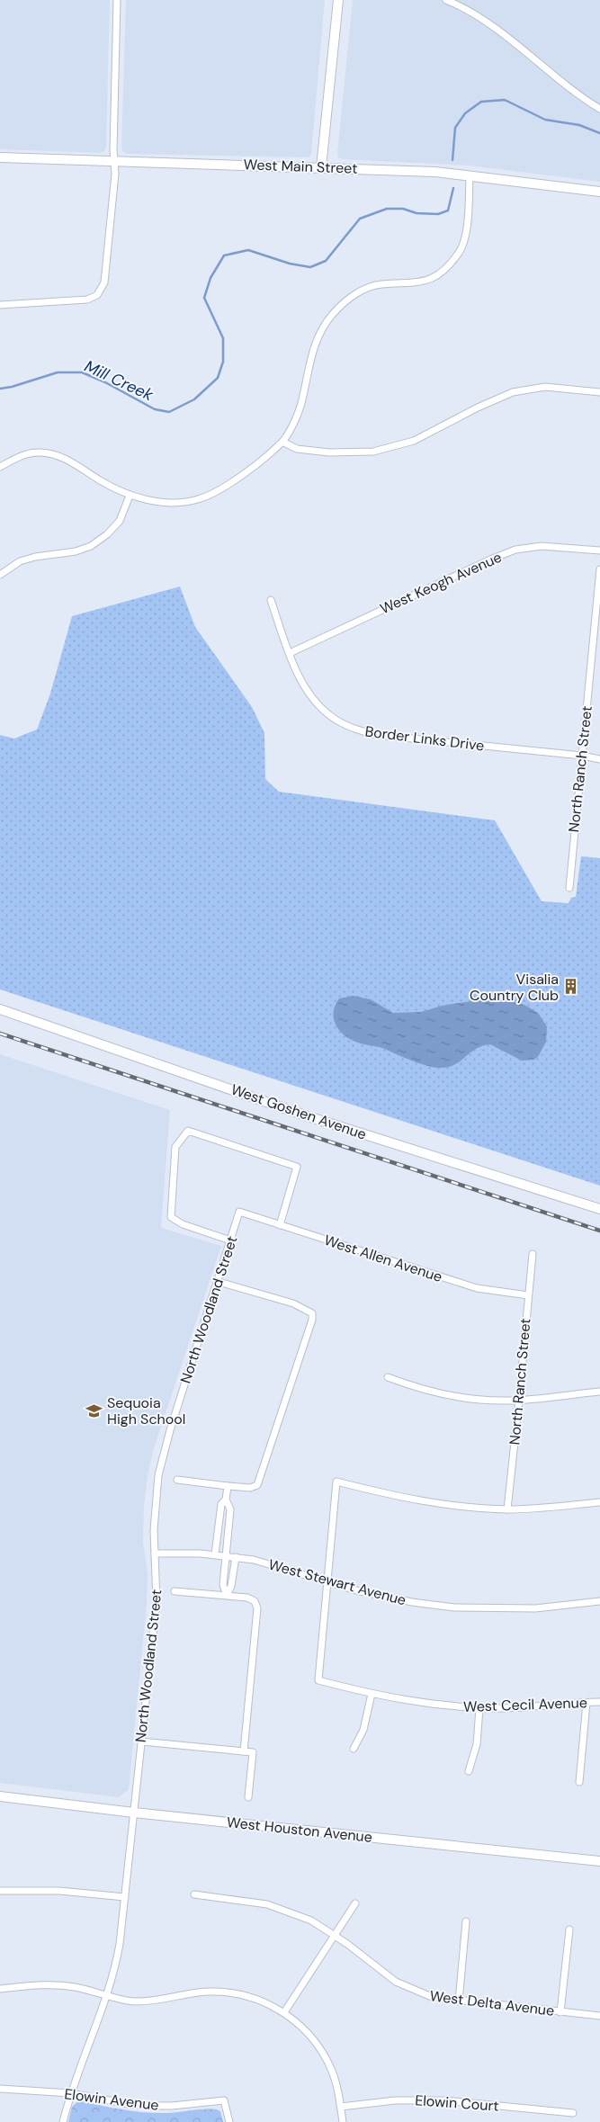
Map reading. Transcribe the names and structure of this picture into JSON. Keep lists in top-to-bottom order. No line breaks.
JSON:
{"streets":{"main road":["West Main Street","West Goshen Avenue","West Houston Avenue"],"street":["West Keogh Avenue","Border Links Drive","North Ranch Street","West Allen Avenue","North Woodland Street","West Stewart Avenue","West Cecil Avenue","West Delta Avenue","Elowin Avenue","Elowin Court"]},"crossings":[["West Keogh Avenue","Border Links Drive"],["Border Links Drive","North Ranch Street"],["North Ranch Street","West Allen Avenue"],["West Allen Avenue","North Woodland Street"],["North Woodland Street","West Stewart Avenue"],["North Woodland Street","West Houston Avenue"],["North Woodland Street","Elowin Avenue"],["West Stewart Avenue","West Cecil Avenue"]],"water":["Mill Creek"],"places":{"building":["Visalia Country Club"],"school or university":["Sequoia High School"]}}
